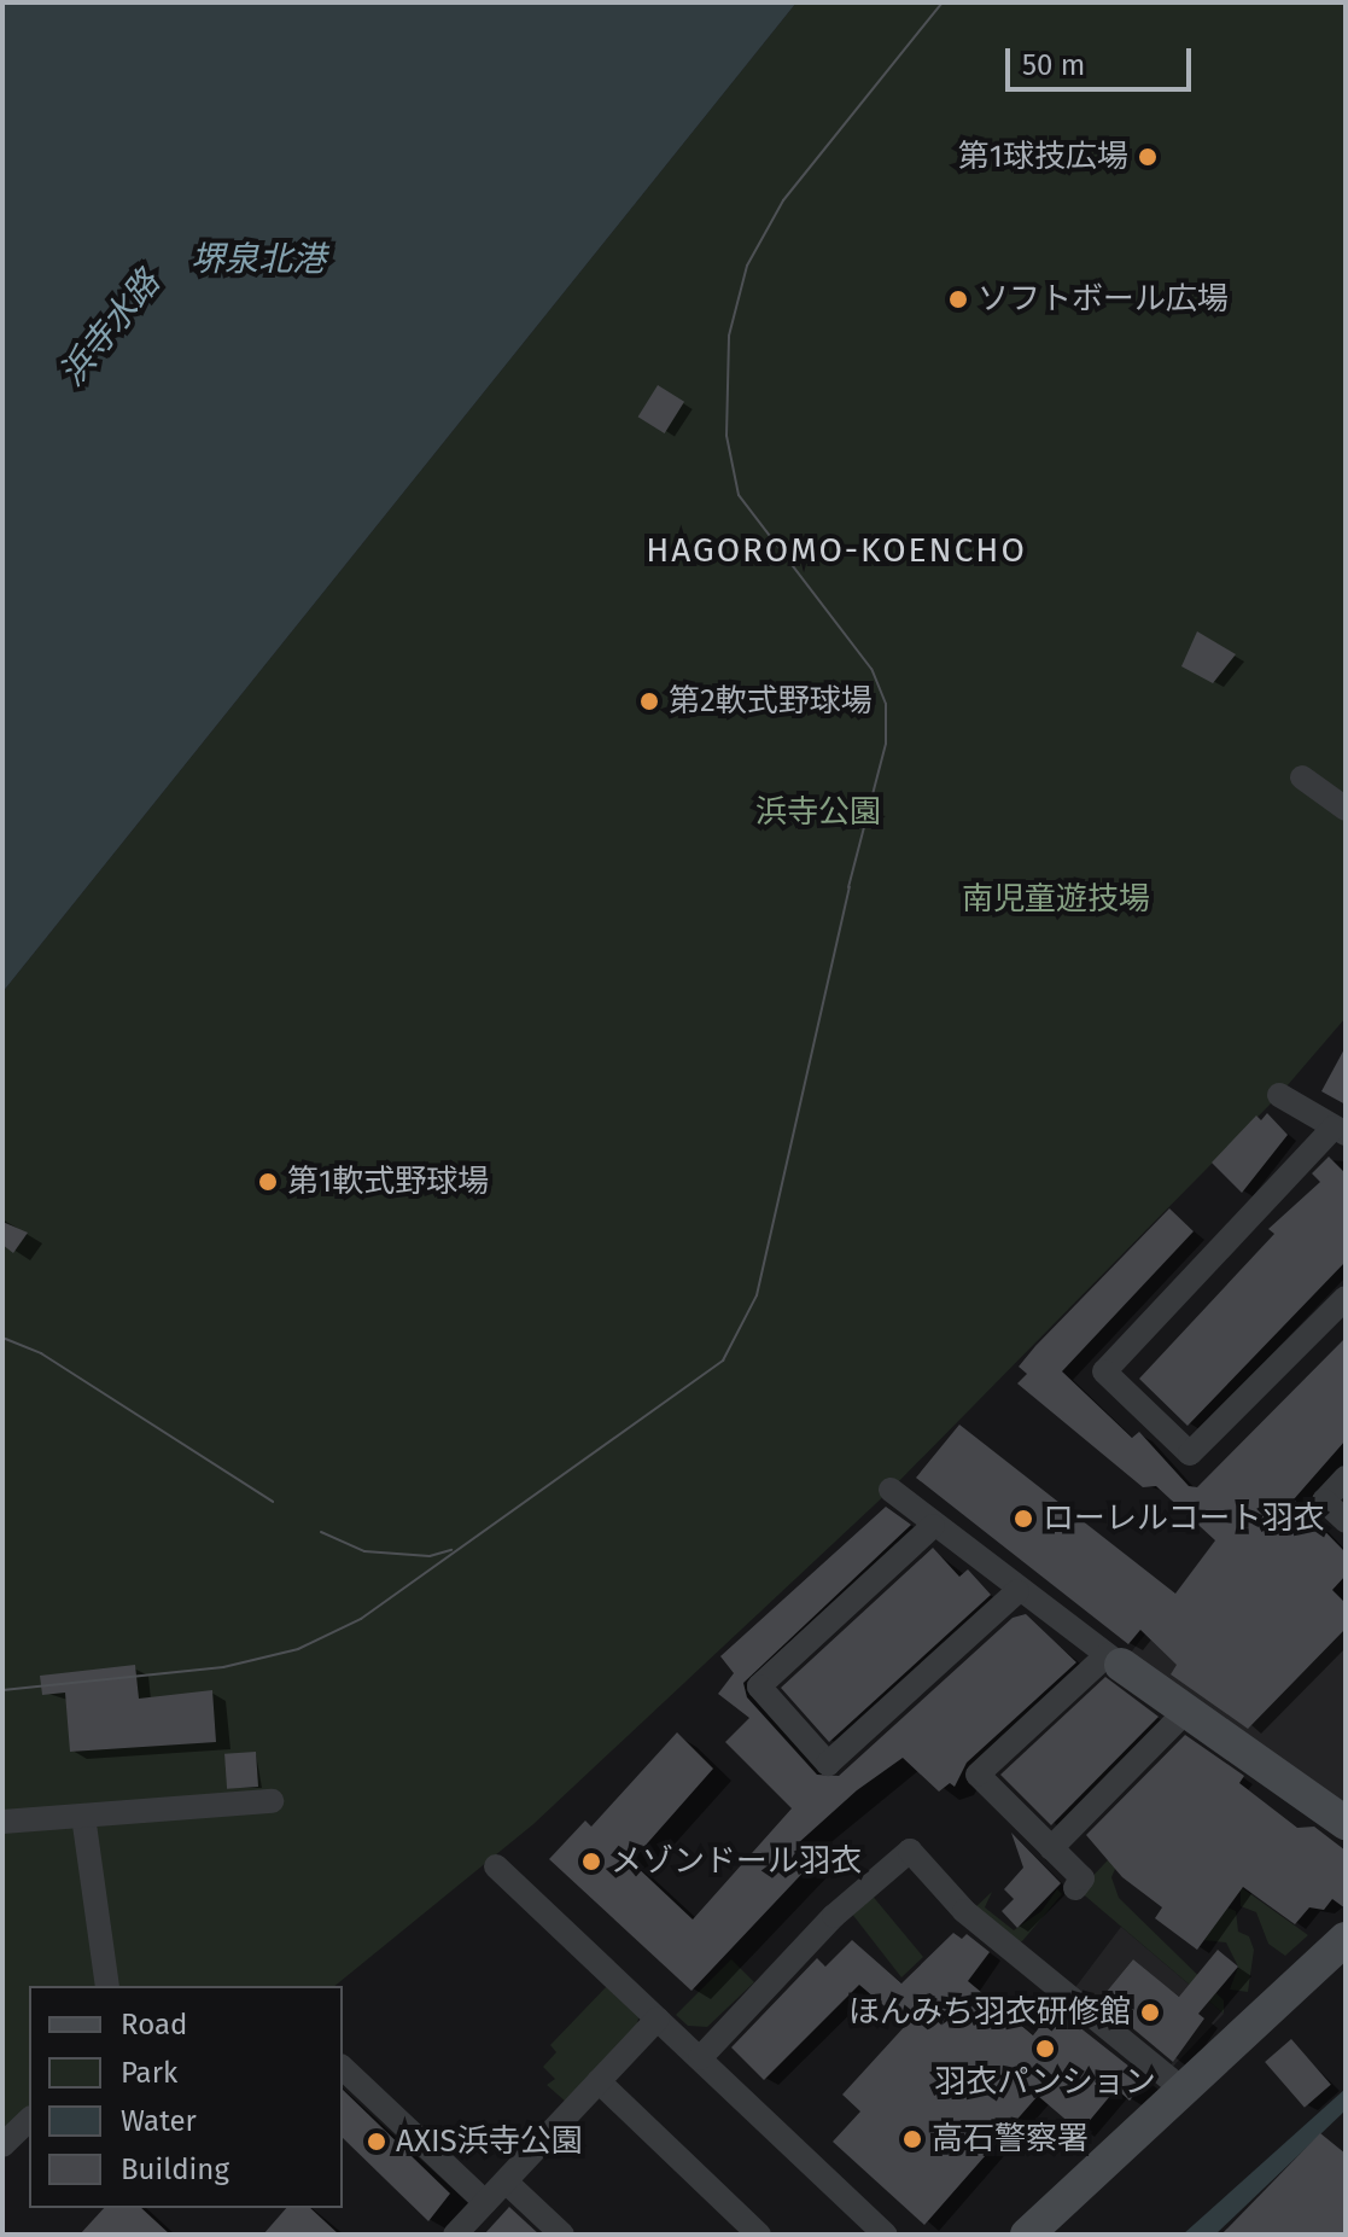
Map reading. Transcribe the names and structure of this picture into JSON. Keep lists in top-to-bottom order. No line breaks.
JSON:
{"districts":["HAGOROMO-KOENCHO"],"water":["堺泉北港","浜寺水路"],"parks":["浜寺公園","南児童遊技場"],"places":["第1球技広場","ソフトボール広場","第2軟式野球場","第1軟式野球場","ローレルコート羽衣","メゾンドール羽衣","ほんみち羽衣研修館","羽衣パンション","高石警察署","AXIS浜寺公園"],"legend":["Road","Park","Water","Building"],"scale_bar":"50 m"}
